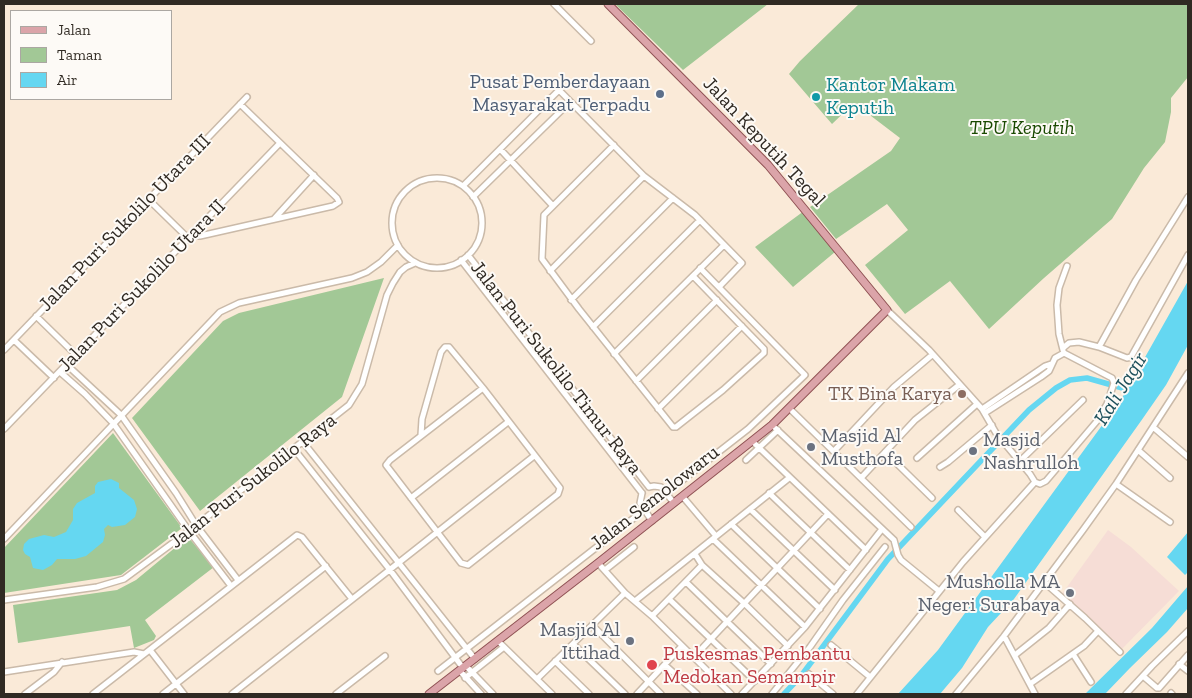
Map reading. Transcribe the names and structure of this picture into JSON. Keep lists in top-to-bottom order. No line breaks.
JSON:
{"streets":{"main road":["Jalan Keputih Tegal","Jalan Semolowaru"],"street":["Jalan Puri Sukolilo Utara III","Jalan Puri Sukolilo Utara II","Jalan Puri Sukolilo Timur Raya","Jalan Puri Sukolilo Raya"]},"crossings":[["Jalan Keputih Tegal","Jalan Semolowaru"],["Jalan Puri Sukolilo Timur Raya","Jalan Puri Sukolilo Raya"]],"water":["Kali Jagir"],"parks":["TPU Keputih"],"places":["Pusat Pemberdayaan Masyarakat Terpadu","Kantor Makam Keputih","TK Bina Karya","Masjid Al Musthofa","Masjid Nashrulloh","Musholla MA Negeri Surabaya","Masjid Al Ittihad","Puskesmas Pembantu Medokan Semampir"],"legend":["Jalan","Taman","Air"]}
